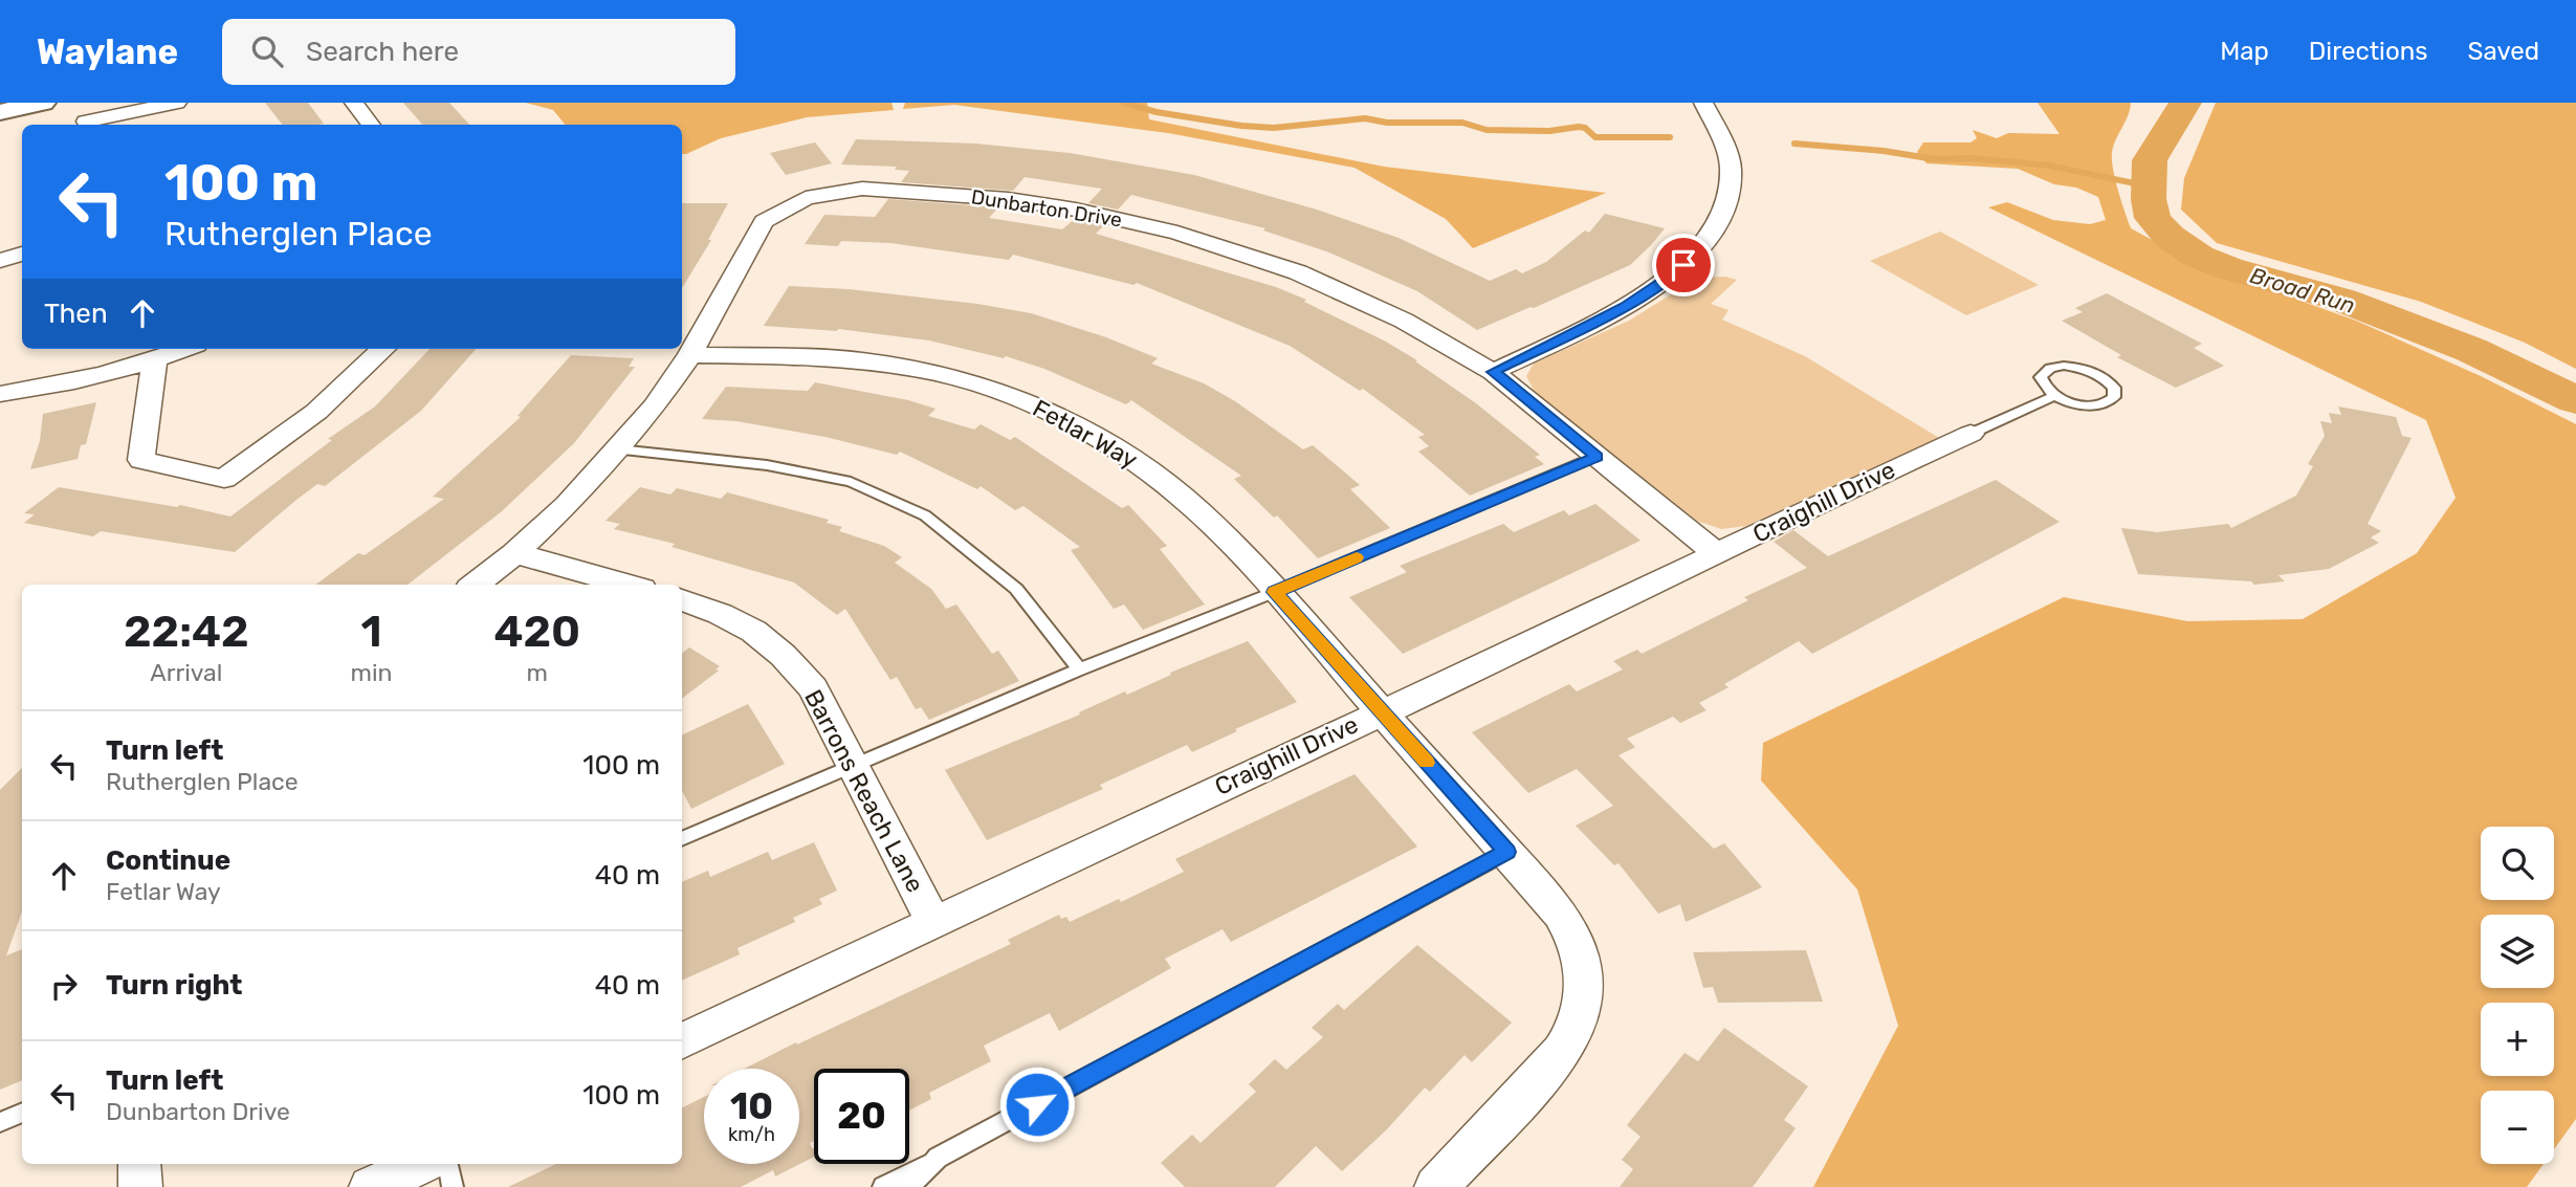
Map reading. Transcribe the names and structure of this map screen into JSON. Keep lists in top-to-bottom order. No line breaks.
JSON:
{"streets":{"street":["Dunbarton Drive","Fetlar Way","Craighill Drive","Barrons Reach Lane"]},"crossings":[["Dunbarton Drive","Fetlar Way"],["Dunbarton Drive","Craighill Drive"],["Fetlar Way","Craighill Drive"],["Craighill Drive","Barrons Reach Lane"]],"water":["Broad Run"],"page":{"header":"Waylane","search":"Search here","nav":["Map","Directions","Saved"],"turn":["100 m","Rutherglen Place"],"then":"Then","eta":["22:42","Arrival","1","min","420","m"],"list":[{"name":"Turn left","note":"Rutherglen Place","value":"100 m"},{"name":"Continue","note":"Fetlar Way","value":"40 m"},{"name":"Turn right","value":"40 m"},{"name":"Turn left","note":"Dunbarton Drive","value":"100 m"}],"map_buttons":["+","−"],"speed":"10 km/h","limit":"20"}}
